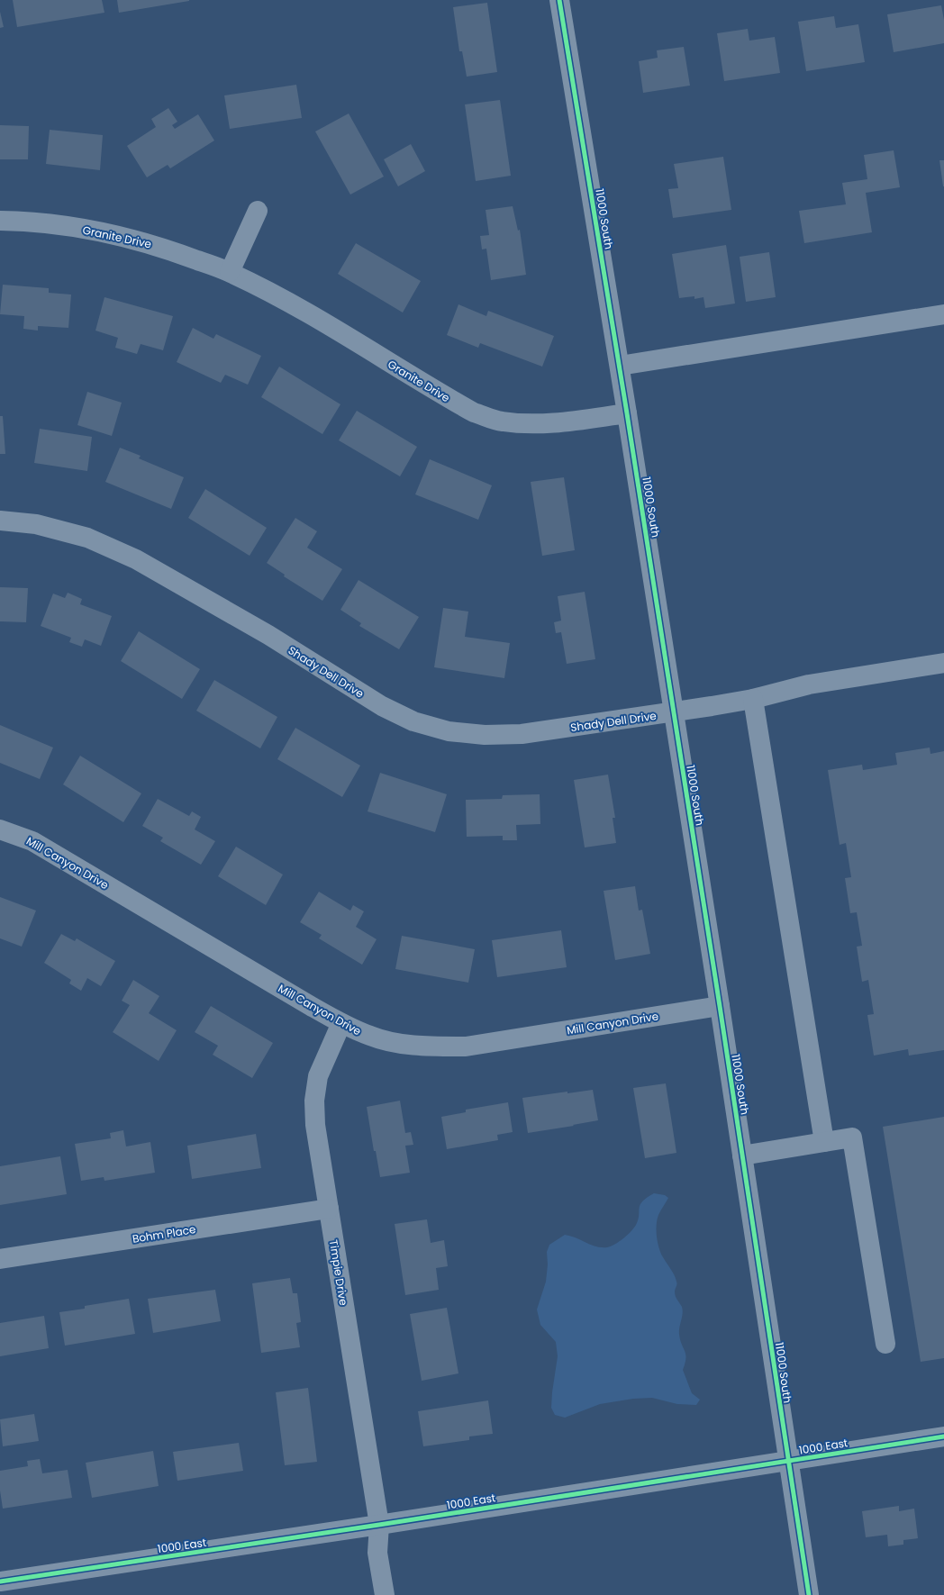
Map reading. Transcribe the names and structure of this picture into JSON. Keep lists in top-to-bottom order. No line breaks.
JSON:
{"streets":{"street":["11000 South","Granite Drive","Shady Dell Drive","Mill Canyon Drive","Bohm Place","Timpie Drive","1000 East"]},"crossings":[["11000 South","Granite Drive"],["11000 South","Shady Dell Drive"],["11000 South","Mill Canyon Drive"],["11000 South","1000 East"],["Mill Canyon Drive","Timpie Drive"],["Bohm Place","Timpie Drive"],["Timpie Drive","1000 East"]]}
